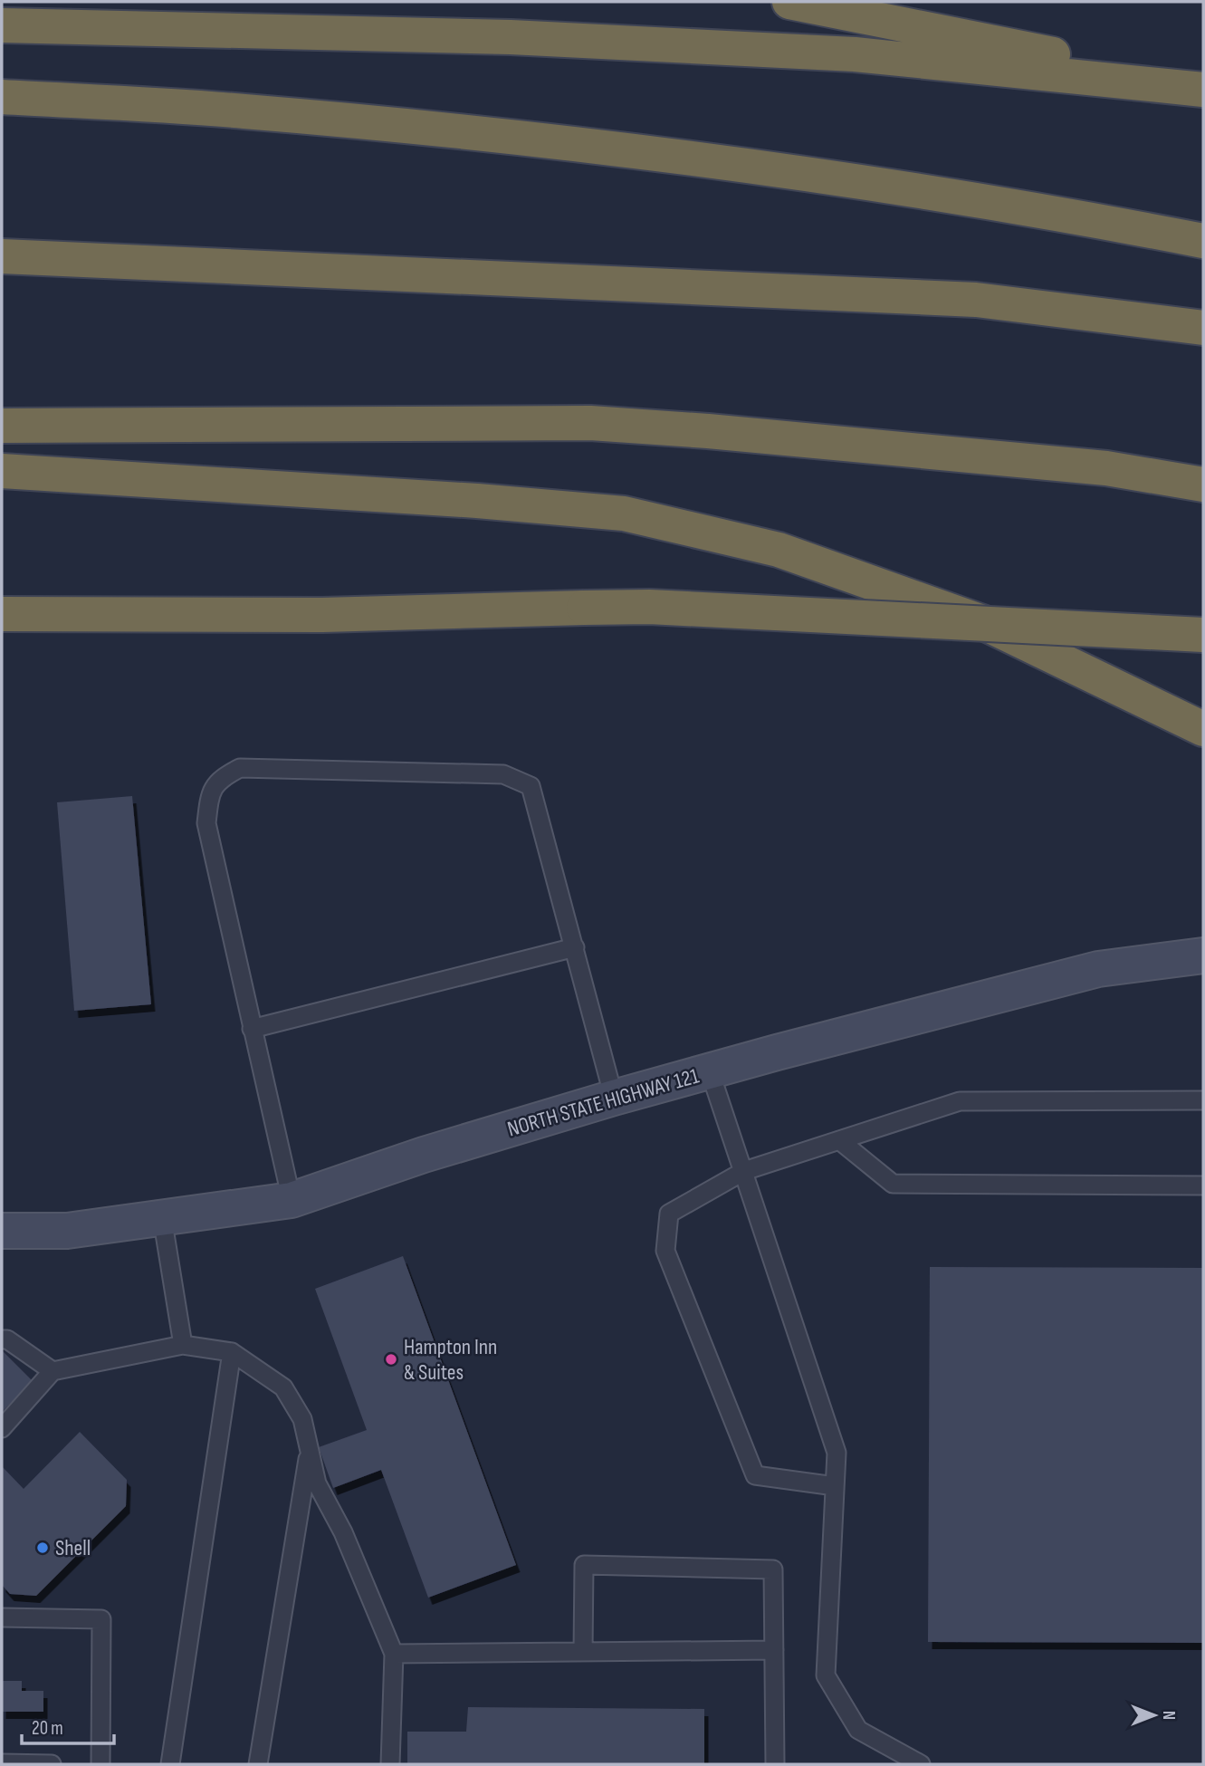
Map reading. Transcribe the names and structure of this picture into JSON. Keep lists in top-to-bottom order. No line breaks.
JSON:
{"streets":{"main road":["NORTH STATE HIGHWAY 121"]},"places":["Hampton Inn & Suites","Shell"],"scale_bar":"20 m","north":"right"}
